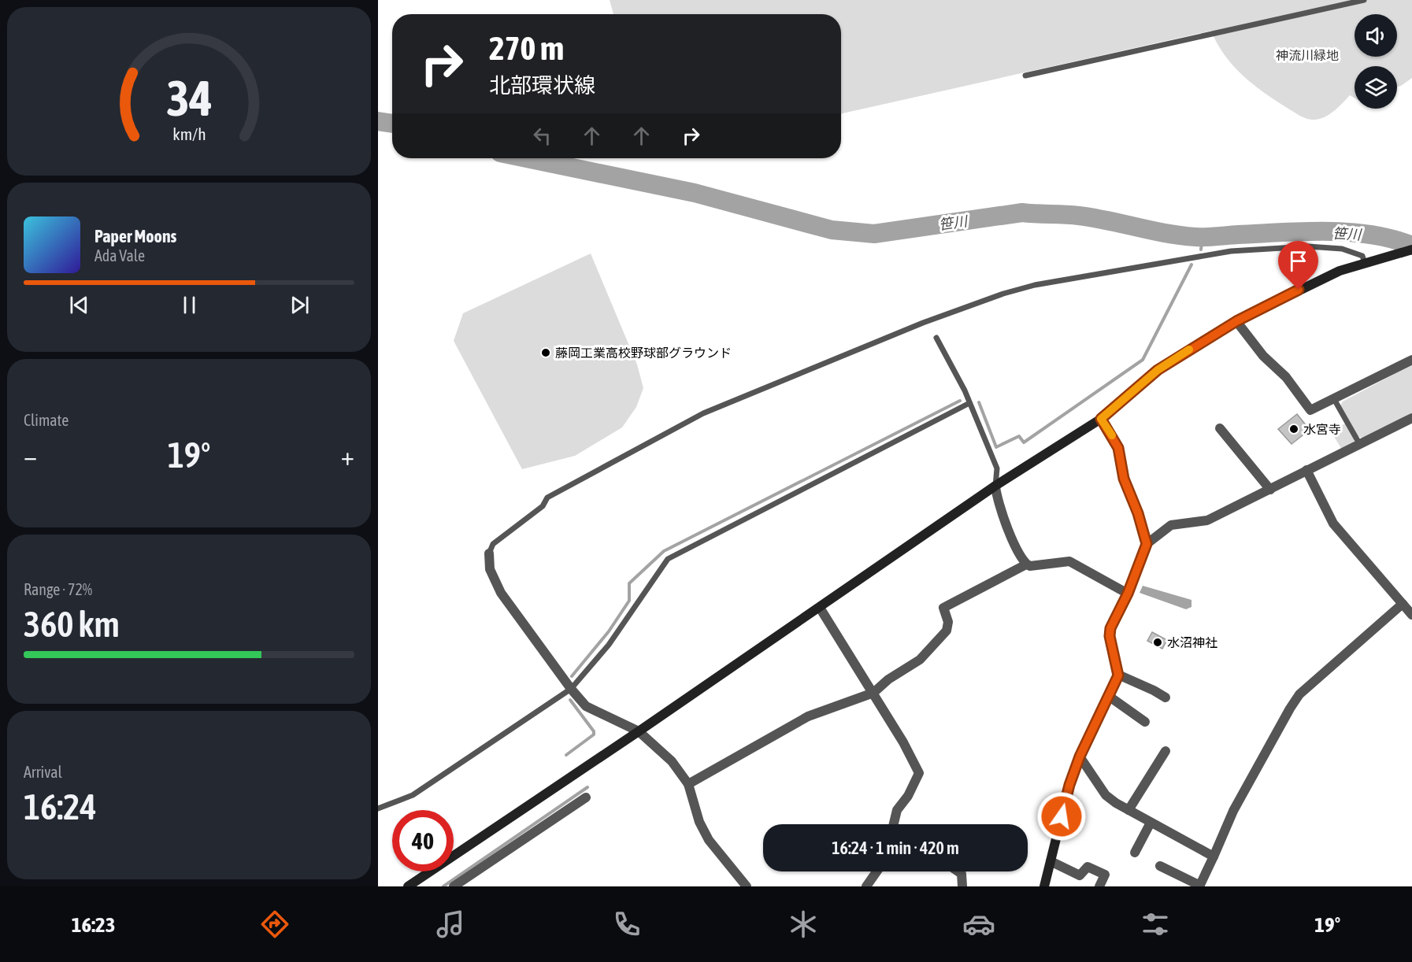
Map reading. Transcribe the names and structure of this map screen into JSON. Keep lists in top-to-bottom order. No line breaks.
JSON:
{"water":["笹川"],"parks":["神流川緑地"],"places":["藤岡工業高校野球部グラウンド","水宮寺","水沼神社"],"page":{"turn":["270 m","北部環状線"],"song":["Paper Moons","Ada Vale"],"tile":["Climate",["Range · 72%","360 km"],["Arrival","16:24"]],"heat":["−","19°","+"],"limit":"40","trip":"16:24 · 1 min · 420 m","tabs":["16:23","19°"],"gauge":["34","km/h"]}}
